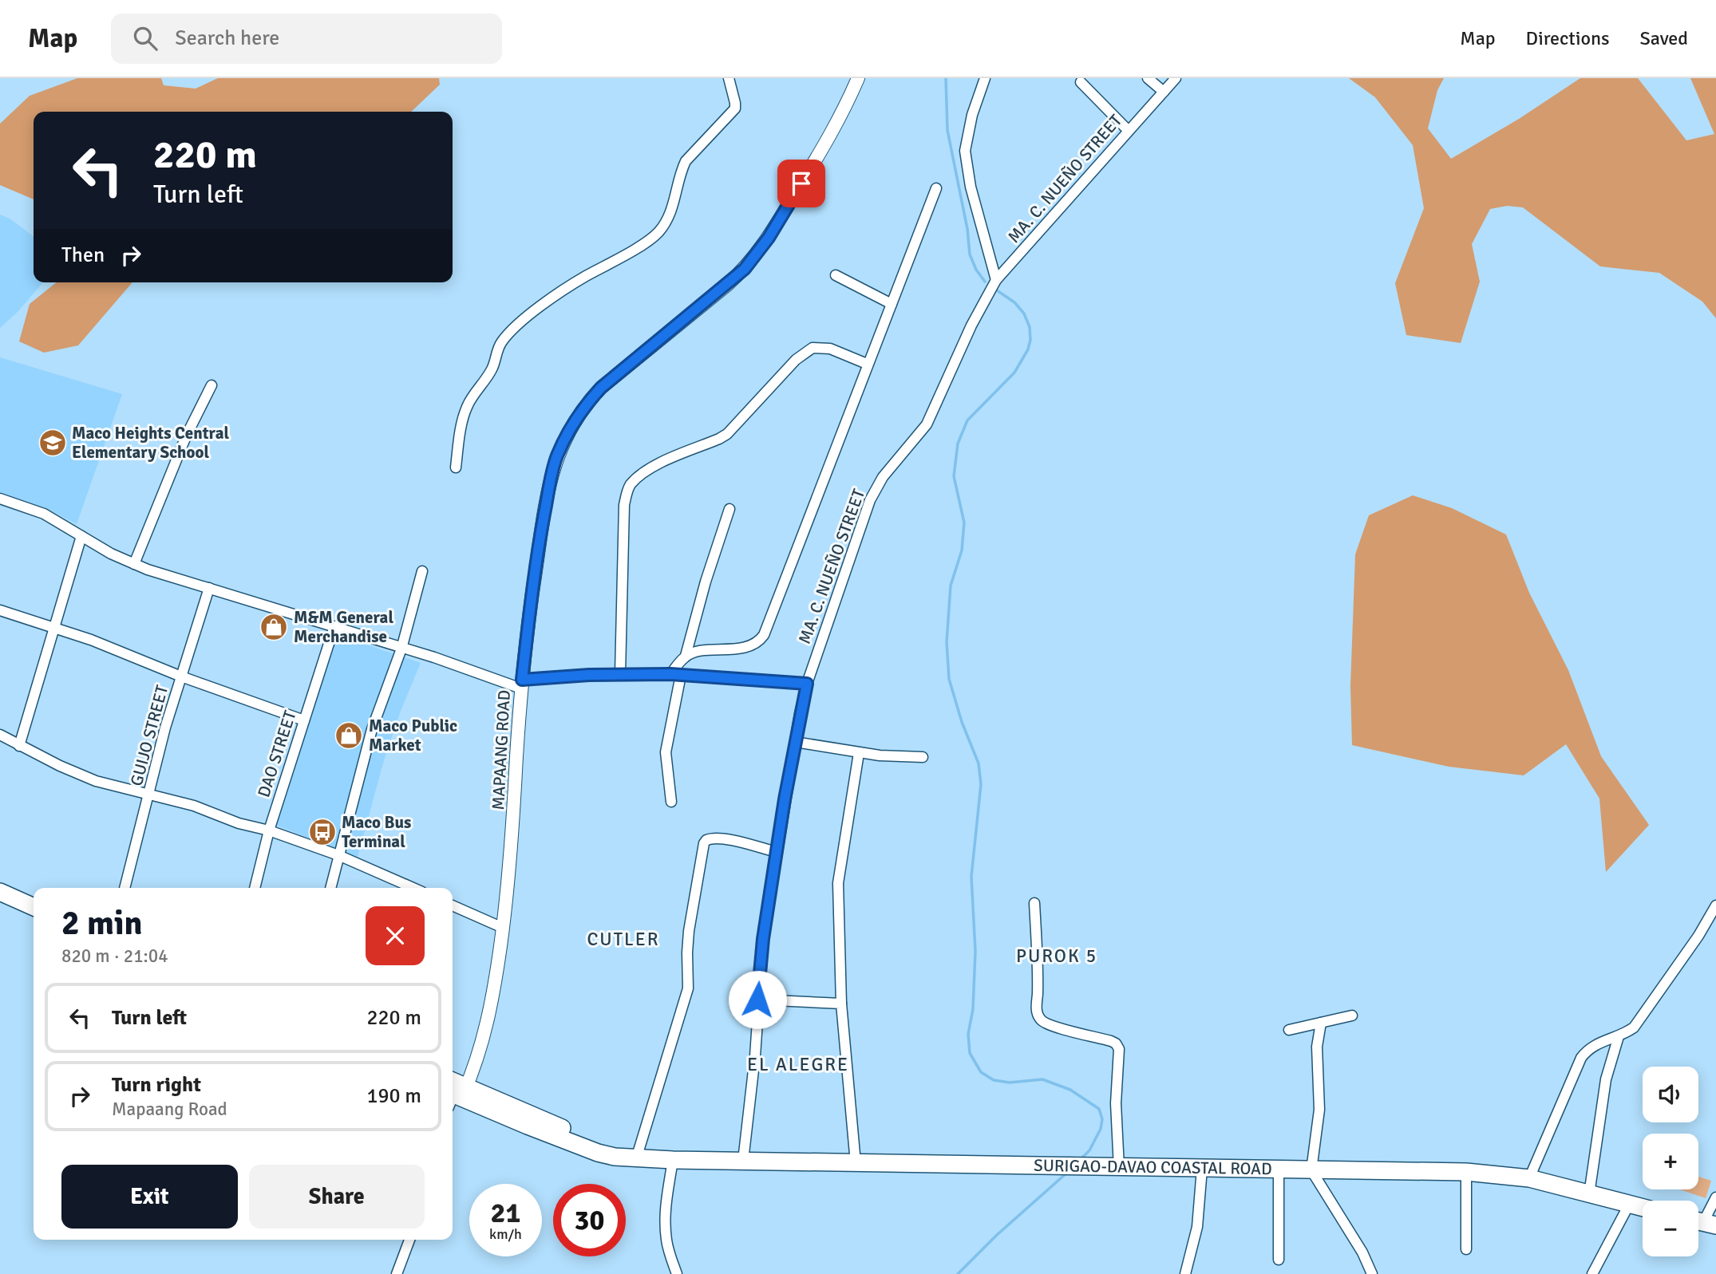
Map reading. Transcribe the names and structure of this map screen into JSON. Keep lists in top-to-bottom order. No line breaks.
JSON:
{"streets":{"highway":["SURIGAO-DAVAO COASTAL ROAD"],"street":["MA. C. NUEÑO STREET","GUIJO STREET","MAPAANG ROAD","DAO STREET"]},"crossings":[["MA. C. NUEÑO STREET","SURIGAO-DAVAO COASTAL ROAD"],["MAPAANG ROAD","SURIGAO-DAVAO COASTAL ROAD"]],"districts":["CUTLER","PUROK 5","EL ALEGRE"],"places":{"school or university":["Maco Heights Central Elementary School"],"shop":["M&M General Merchandise","Maco Public Market"],"bus stop":["Maco Bus Terminal"]},"page":{"header":"Map","search":"Search here","nav":["Map","Directions","Saved"],"turn":["220 m","Turn left"],"then":"Then","heading":["2 min","820 m · 21:04"],"list":[{"name":"Turn left","value":"220 m"},{"name":"Turn right","note":"Mapaang Road","value":"190 m"}],"map_buttons":["+","−"],"buttons":["Exit","Share"],"speed":"21 km/h","limit":"30"}}
